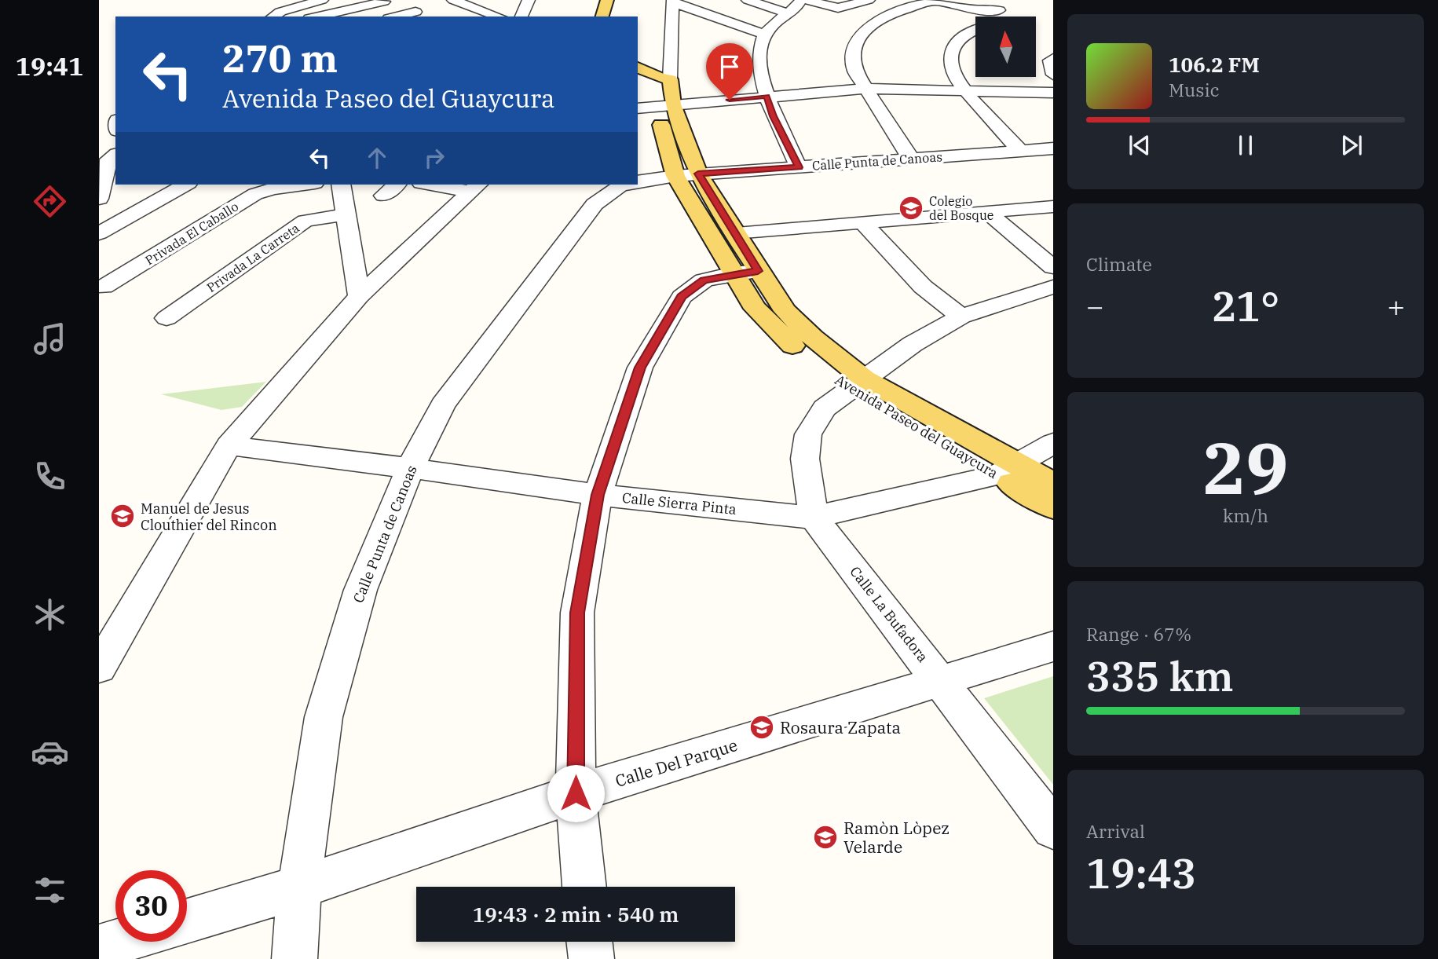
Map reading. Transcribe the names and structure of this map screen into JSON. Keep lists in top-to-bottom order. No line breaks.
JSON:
{"streets":{"main road":["Avenida Paseo del Guaycura"],"street":["Calle Punta de Canoas","Privada El Caballo","Privada La Carreta","Calle Sierra Pinta","Calle La Bufadora","Calle Del Parque"]},"crossings":[["Calle Punta de Canoas","Avenida Paseo del Guaycura"],["Calle Punta de Canoas","Calle Sierra Pinta"],["Calle Punta de Canoas","Calle Del Parque"],["Avenida Paseo del Guaycura","Calle Sierra Pinta"],["Avenida Paseo del Guaycura","Calle La Bufadora"],["Calle Sierra Pinta","Calle La Bufadora"],["Calle La Bufadora","Calle Del Parque"]],"places":{"school or university":["Colegio del Bosque","Manuel de Jesus Clouthier del Rincon","Rosaura Zapata","Ramòn Lòpez Velarde"]},"north":"top","page":{"tabs":"19:41","turn":["270 m","Avenida Paseo del Guaycura"],"song":["106.2 FM","Music"],"tile":["Climate",["29","km/h"],["Range · 67%","335 km"],["Arrival","19:43"]],"heat":["−","21°","+"],"limit":"30","trip":"19:43 · 2 min · 540 m"}}
